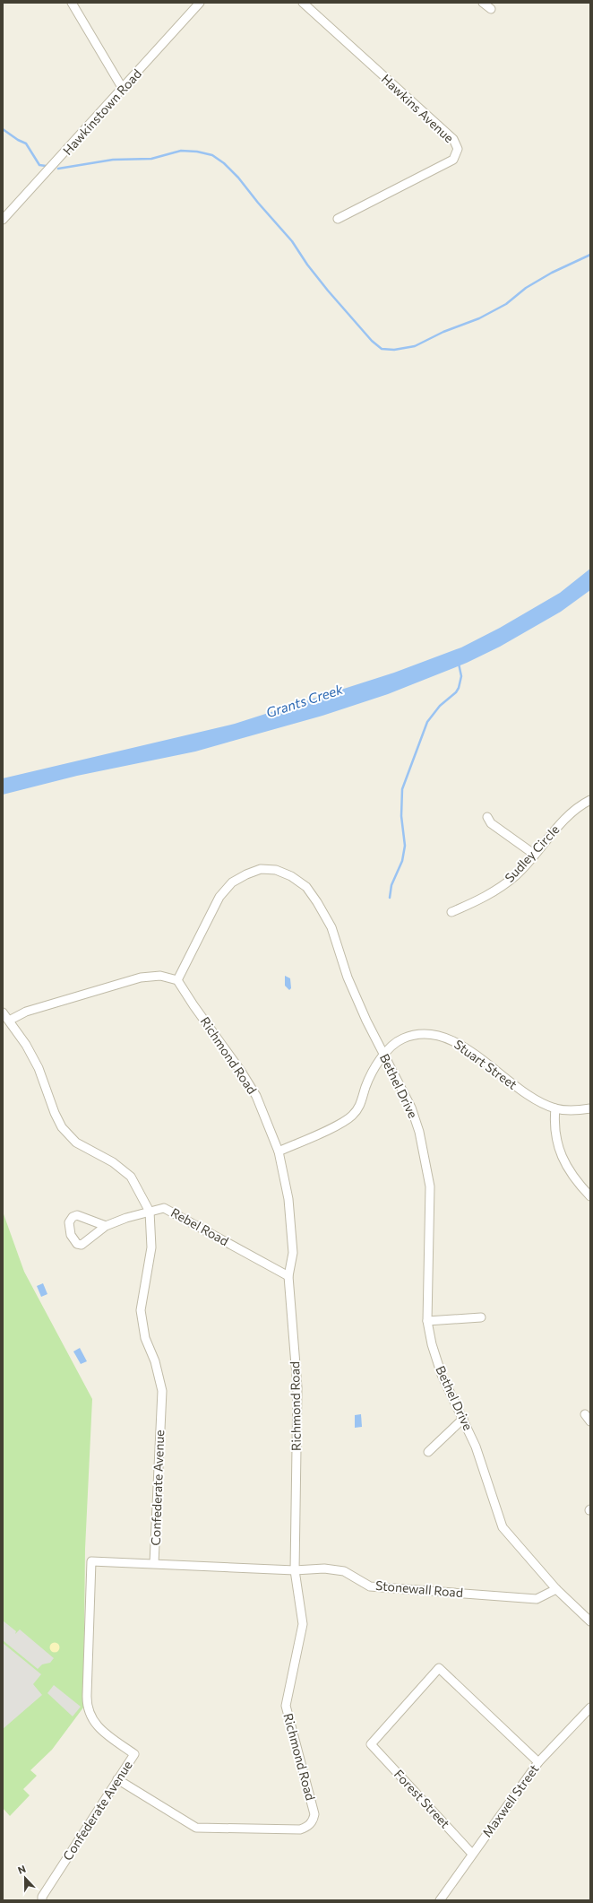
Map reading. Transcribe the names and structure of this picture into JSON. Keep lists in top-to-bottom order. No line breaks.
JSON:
{"streets":{"street":["Hawkins Avenue","Hawkinstown Road","Sudley Circle","Richmond Road","Stuart Street","Bethel Drive","Rebel Road","Confederate Avenue","Stonewall Road","Forest Street","Maxwell Street"]},"crossings":[["Richmond Road","Stuart Street"],["Richmond Road","Bethel Drive"],["Richmond Road","Rebel Road"],["Richmond Road","Confederate Avenue"],["Richmond Road","Stonewall Road"],["Stuart Street","Bethel Drive"],["Bethel Drive","Stonewall Road"],["Rebel Road","Confederate Avenue"],["Confederate Avenue","Stonewall Road"],["Forest Street","Maxwell Street"]],"water":["Grants Creek"],"north":"top"}
